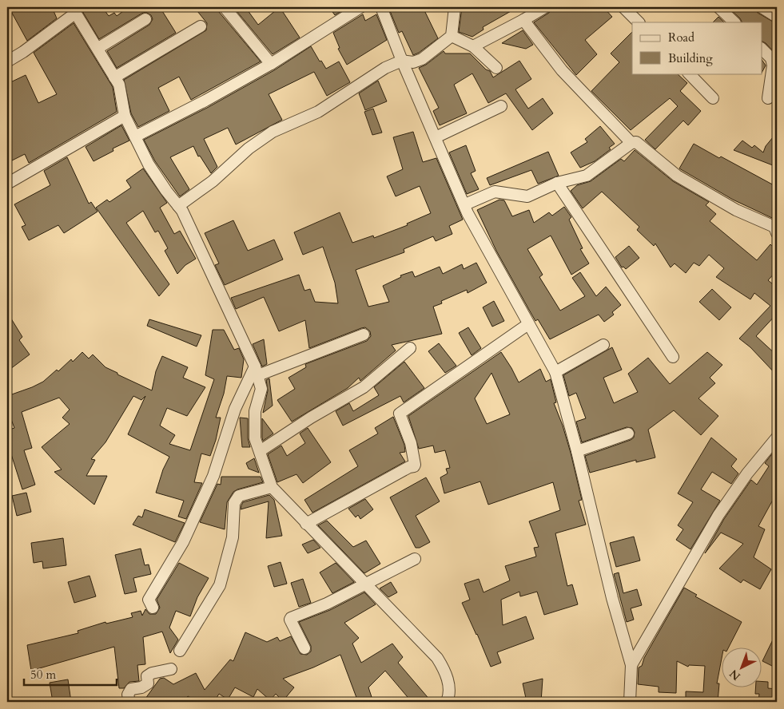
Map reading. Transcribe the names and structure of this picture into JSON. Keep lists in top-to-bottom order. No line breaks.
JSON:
{"legend":["Road","Building"],"scale_bar":"50 m","north":"bottom left"}
